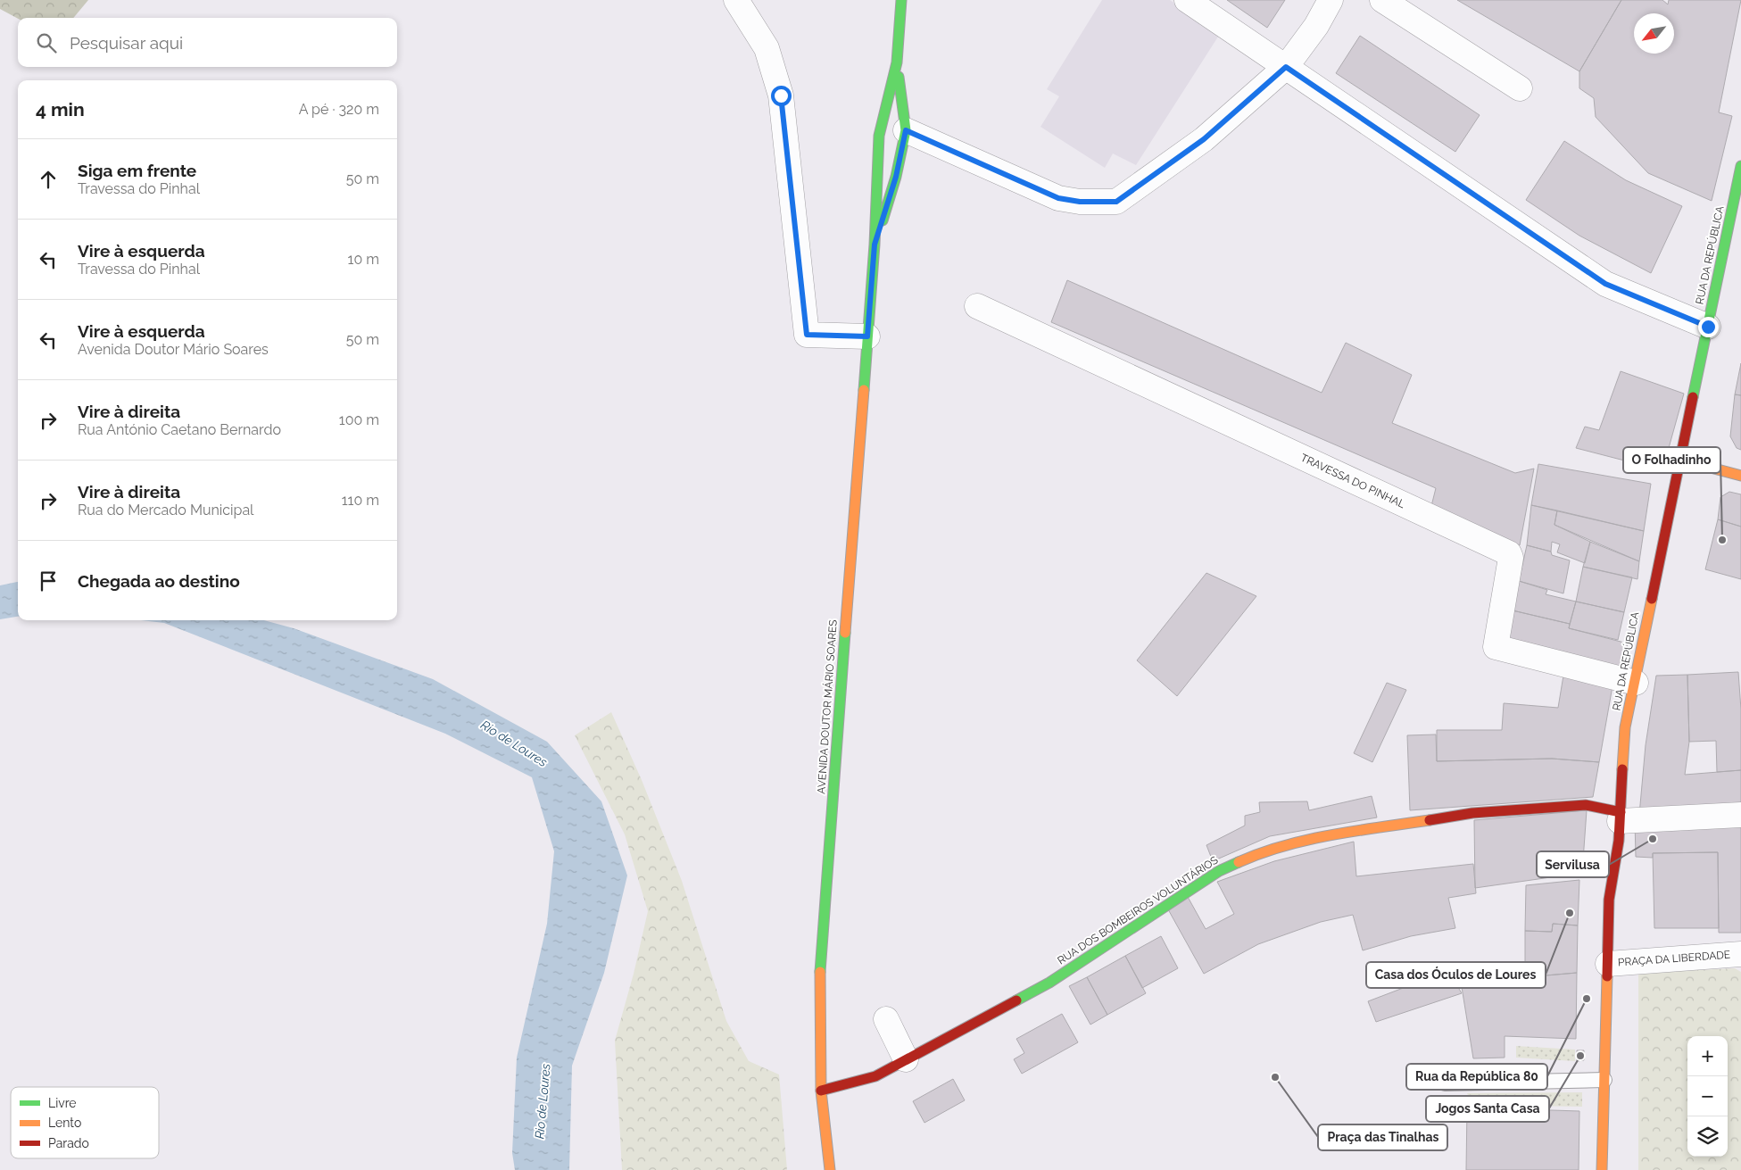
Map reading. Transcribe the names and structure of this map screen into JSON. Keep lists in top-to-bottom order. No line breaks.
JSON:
{"streets":{"street":["RUA DA REPÚBLICA","TRAVESSA DO PINHAL","AVENIDA DOUTOR MÁRIO SOARES","RUA DOS BOMBEIROS VOLUNTÁRIOS","PRAÇA DA LIBERDADE"]},"crossings":[["RUA DA REPÚBLICA","TRAVESSA DO PINHAL"],["RUA DA REPÚBLICA","RUA DOS BOMBEIROS VOLUNTÁRIOS"],["RUA DA REPÚBLICA","PRAÇA DA LIBERDADE"],["AVENIDA DOUTOR MÁRIO SOARES","RUA DOS BOMBEIROS VOLUNTÁRIOS"]],"water":["Rio de Loures"],"places":["O Folhadinho","Servilusa","Casa dos Óculos de Loures","Rua da República 80","Jogos Santa Casa","Praça das Tinalhas"],"legend":["Livre","Lento","Parado"],"north":"bottom left","page":{"search":"Pesquisar aqui","heading":["4 min","A pé · 320 m"],"list":[["Siga em frente","Travessa do Pinhal","50 m"],["Vire à esquerda","Travessa do Pinhal","10 m"],["Vire à esquerda","Avenida Doutor Mário Soares","50 m"],["Vire à direita","Rua António Caetano Bernardo","100 m"],["Vire à direita","Rua do Mercado Municipal","110 m"],"Chegada ao destino"],"map_buttons":["+","−"]}}
